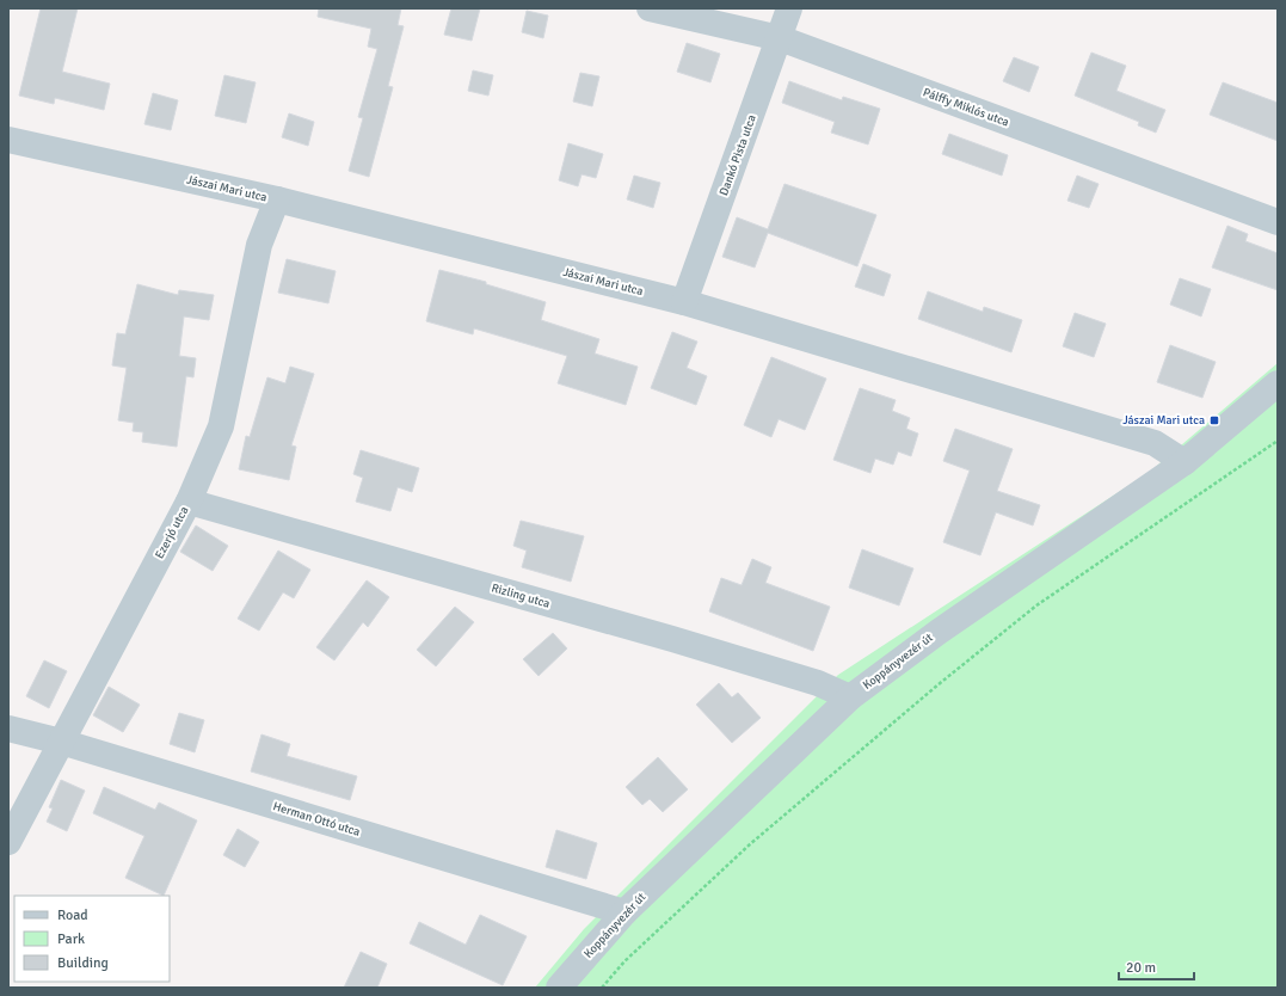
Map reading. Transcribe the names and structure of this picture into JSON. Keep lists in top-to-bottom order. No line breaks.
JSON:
{"streets":{"street":["Pálffy Miklós utca","Dankó Pista utca","Jászai Mari utca","Ezerjó utca","Rizling utca","Koppányvezér út","Herman Ottó utca"]},"crossings":[["Pálffy Miklós utca","Dankó Pista utca"],["Dankó Pista utca","Jászai Mari utca"],["Jászai Mari utca","Ezerjó utca"],["Jászai Mari utca","Koppányvezér út"],["Ezerjó utca","Rizling utca"],["Ezerjó utca","Herman Ottó utca"],["Rizling utca","Koppányvezér út"],["Koppányvezér út","Herman Ottó utca"]],"places":{"transit":["Jászai Mari utca"]},"legend":["Road","Park","Building"],"scale_bar":"20 m"}
